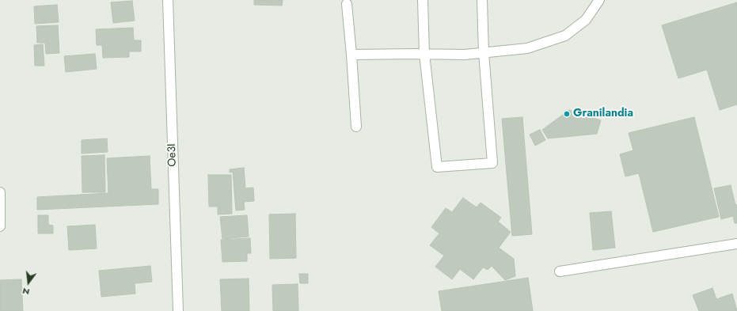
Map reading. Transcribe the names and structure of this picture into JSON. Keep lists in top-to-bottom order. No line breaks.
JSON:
{"streets":{"street":["Oe3I"]},"places":["Granilandia"],"north":"bottom"}
